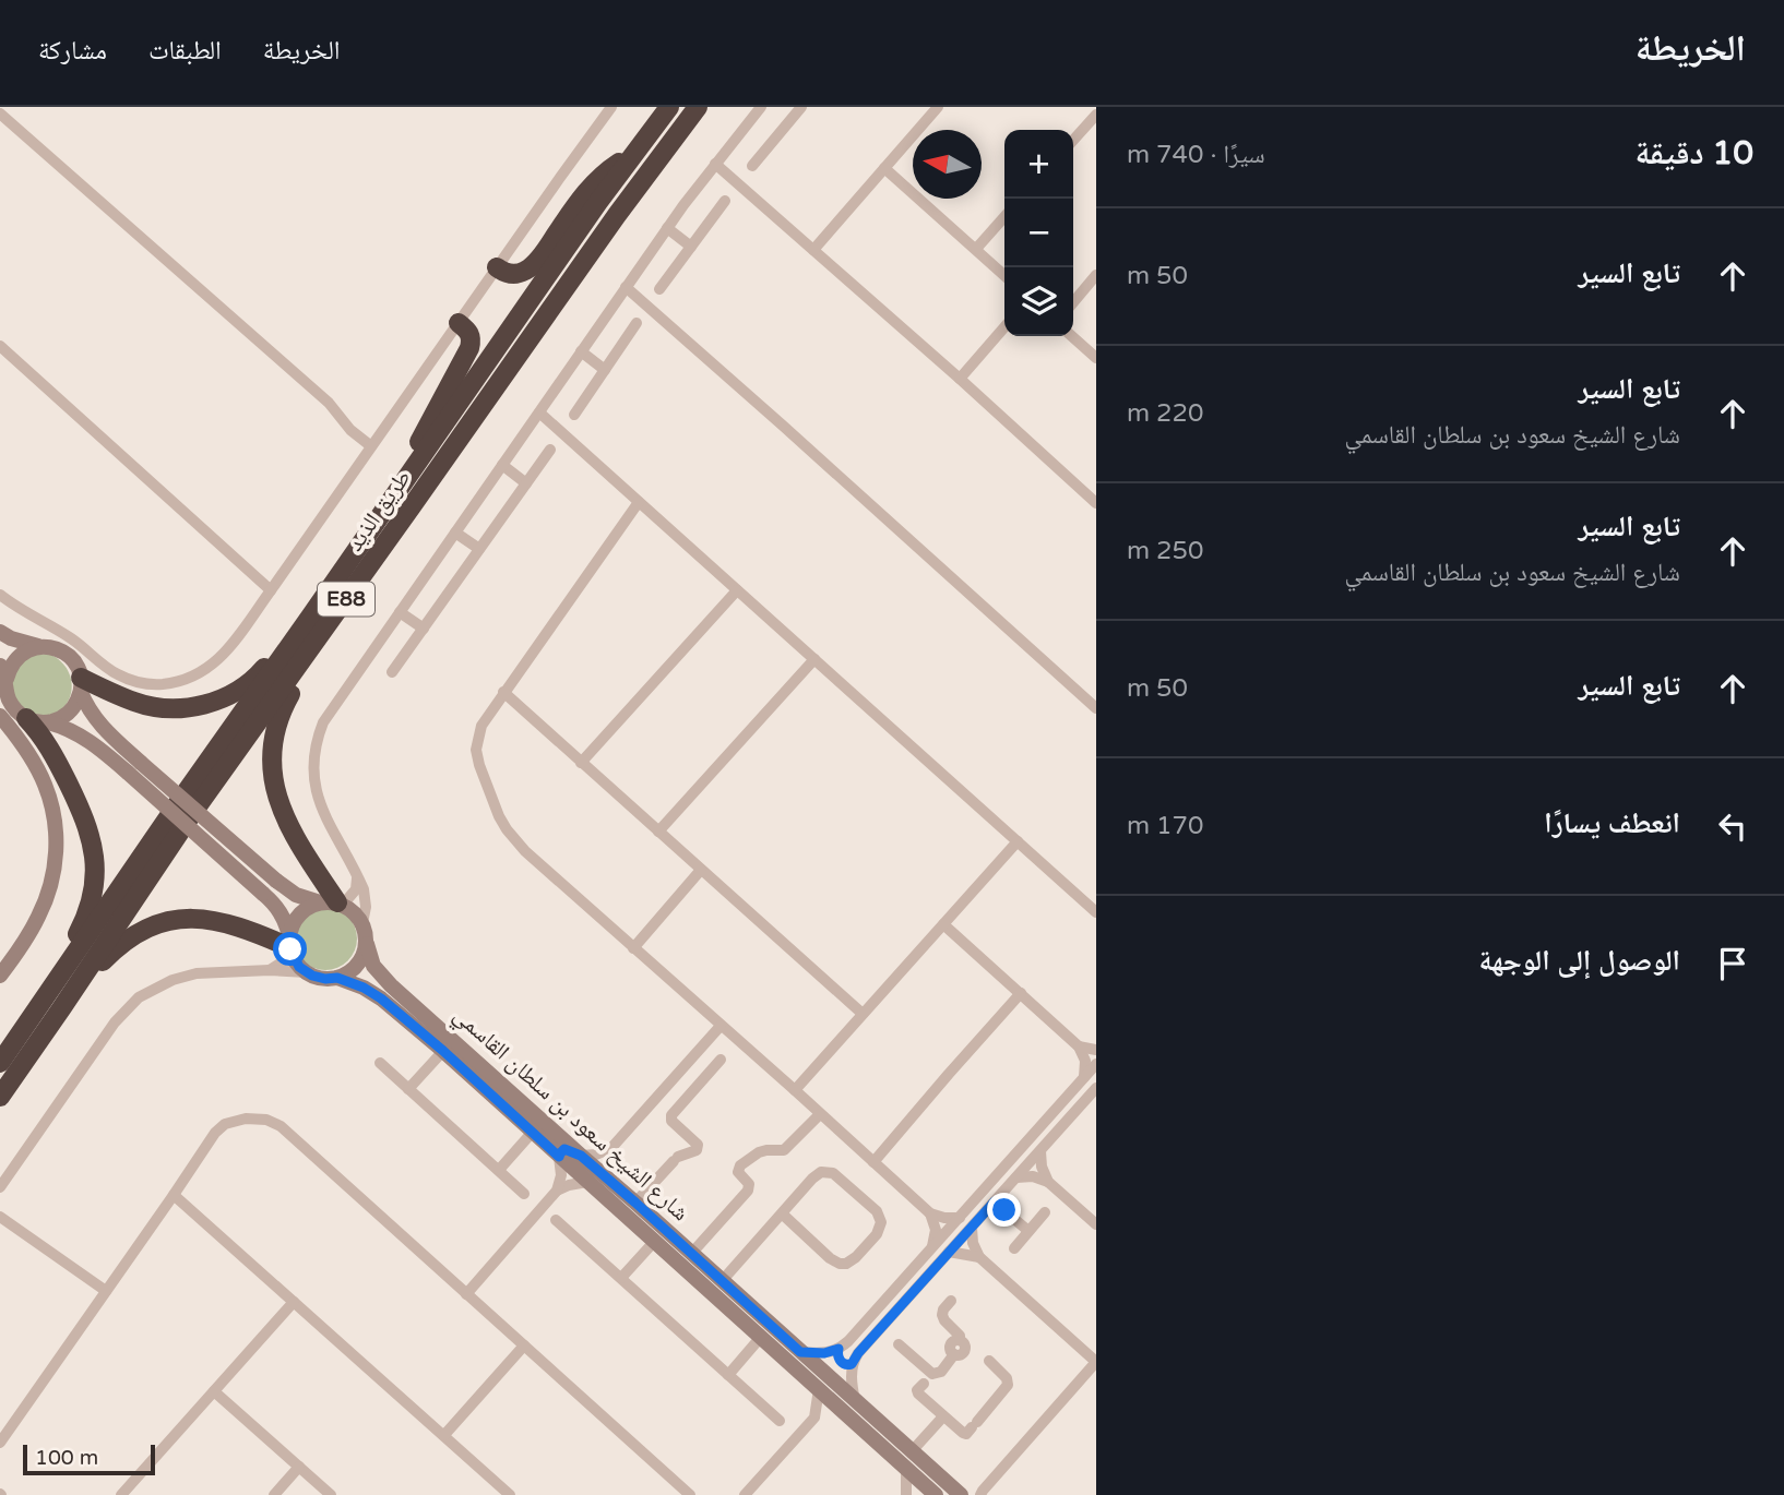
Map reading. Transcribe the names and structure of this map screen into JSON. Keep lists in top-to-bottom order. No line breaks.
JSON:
{"streets":{"highway":["طريق الذيد","E88"],"main road":["شارع الشيخ سعود بن سلطان القاسمي"]},"scale_bar":"100 m","north":"left","page":{"header":"الخريطة","nav":["الخريطة","الطبقات","مشاركة"],"heading":["10 دقيقة","سيرًا · 740 m"],"map_buttons":["+","−"],"list":[["تابع السير","50 m"],["تابع السير","شارع الشيخ سعود بن سلطان القاسمي","220 m"],["تابع السير","شارع الشيخ سعود بن سلطان القاسمي","250 m"],["تابع السير","50 m"],["انعطف يسارًا","170 m"],"الوصول إلى الوجهة"],"scale":"100 m"}}
